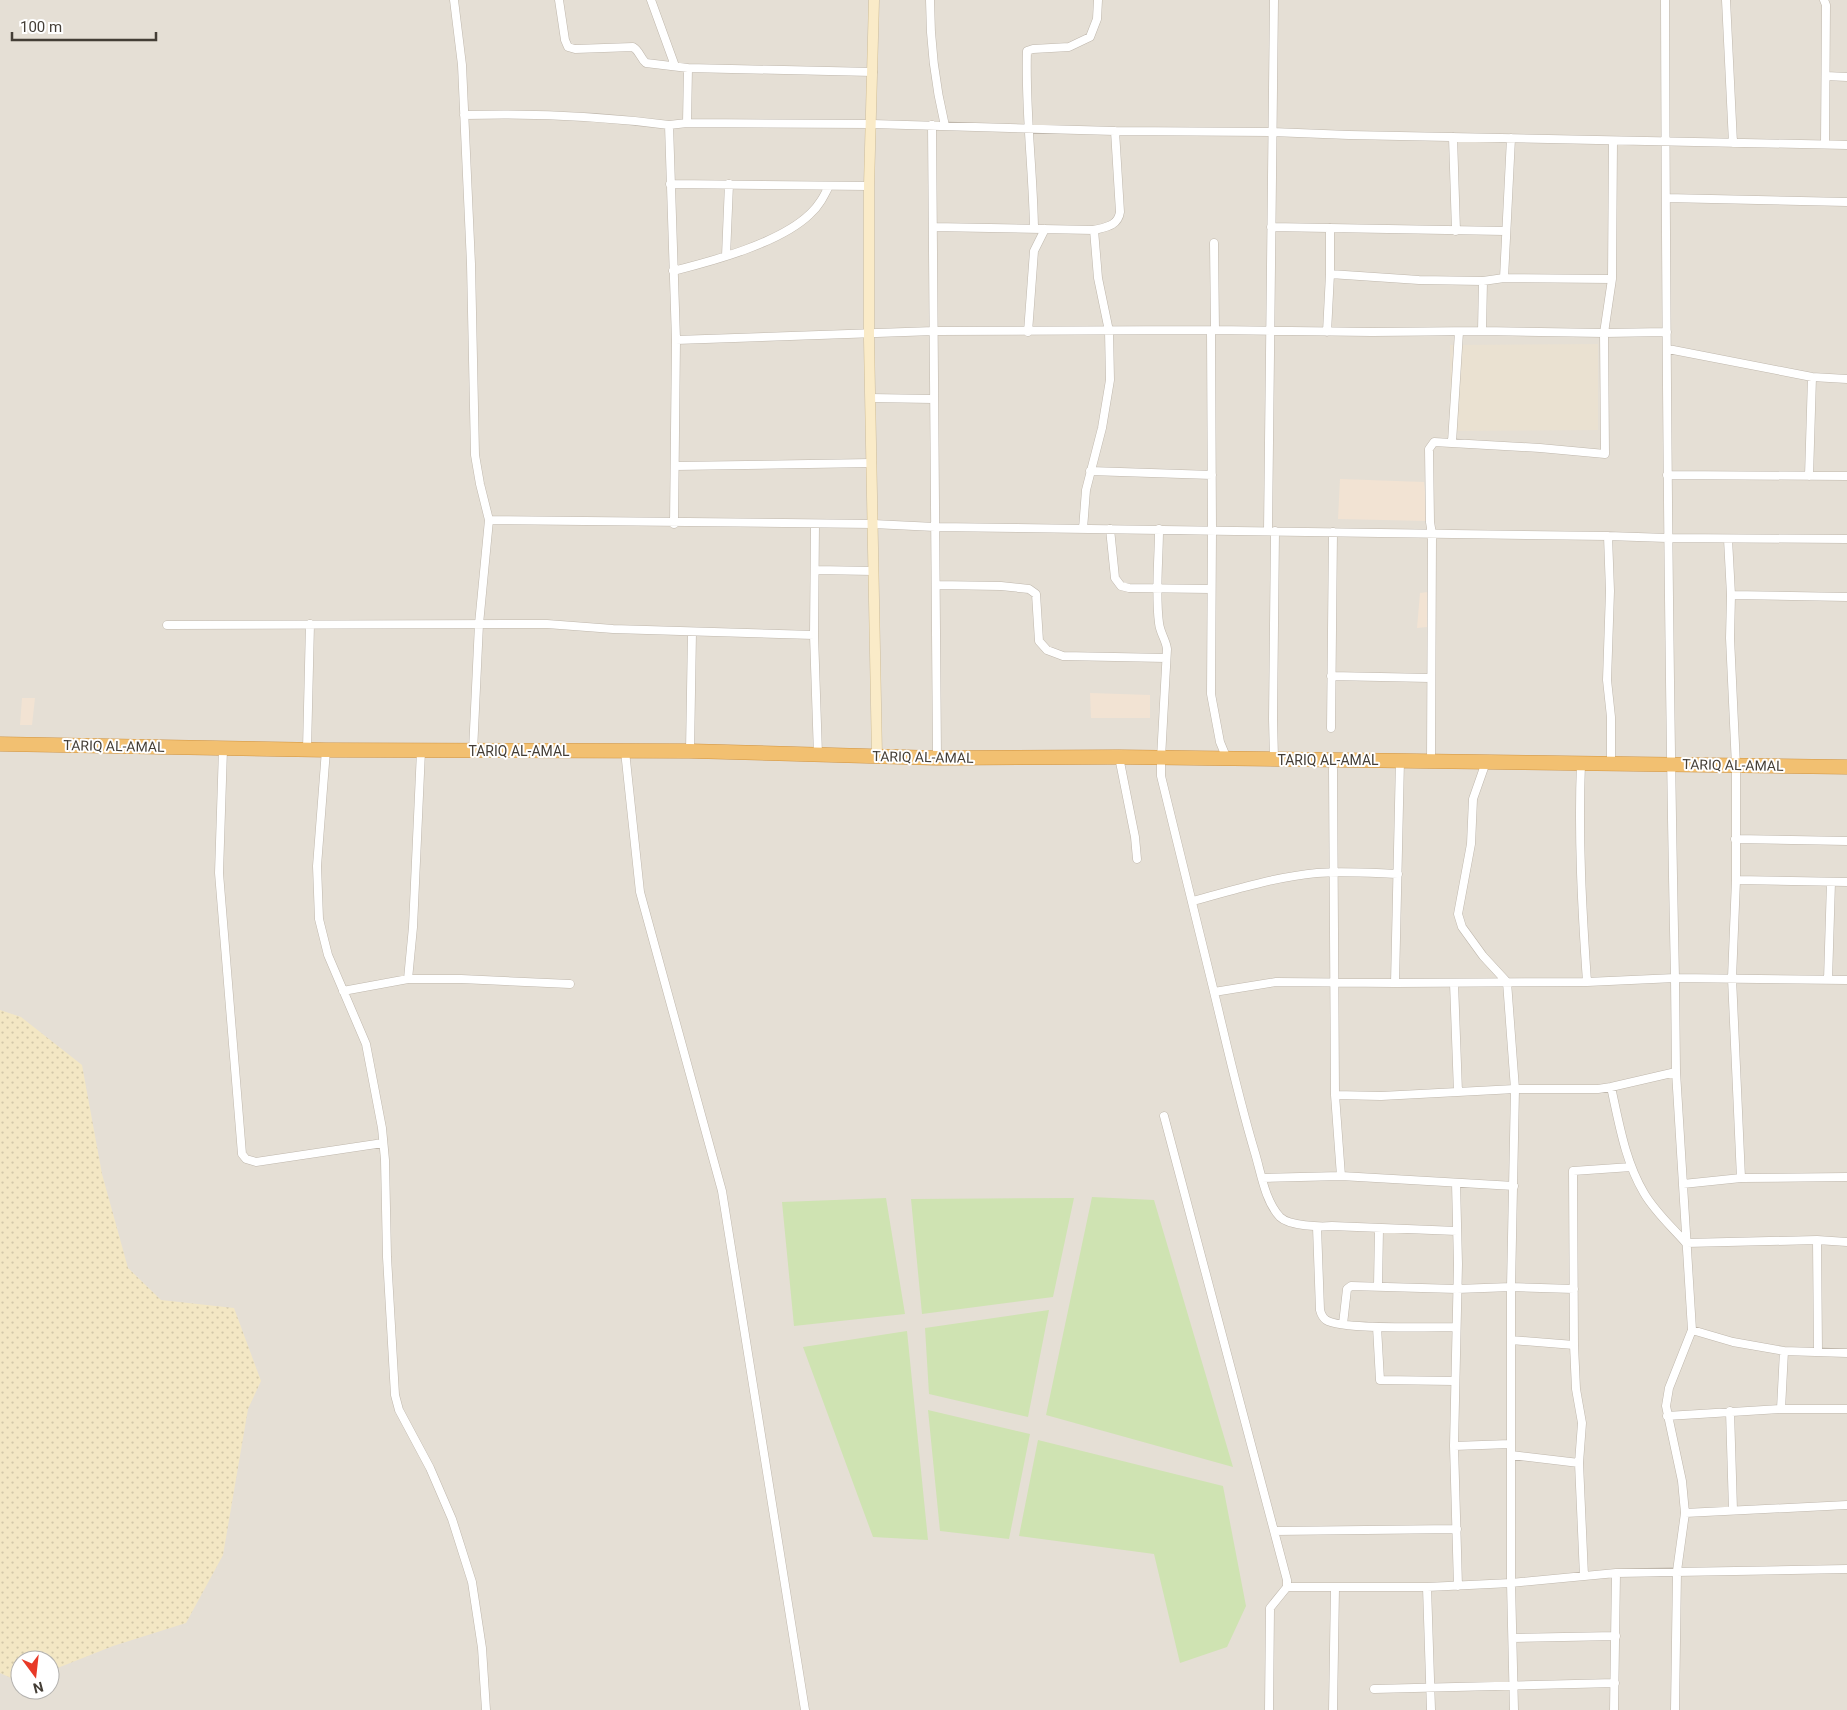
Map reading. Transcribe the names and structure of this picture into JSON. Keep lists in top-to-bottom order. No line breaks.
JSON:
{"streets":{"highway":["TARIQ AL-AMAL"]},"scale_bar":"100 m","north":"bottom"}
